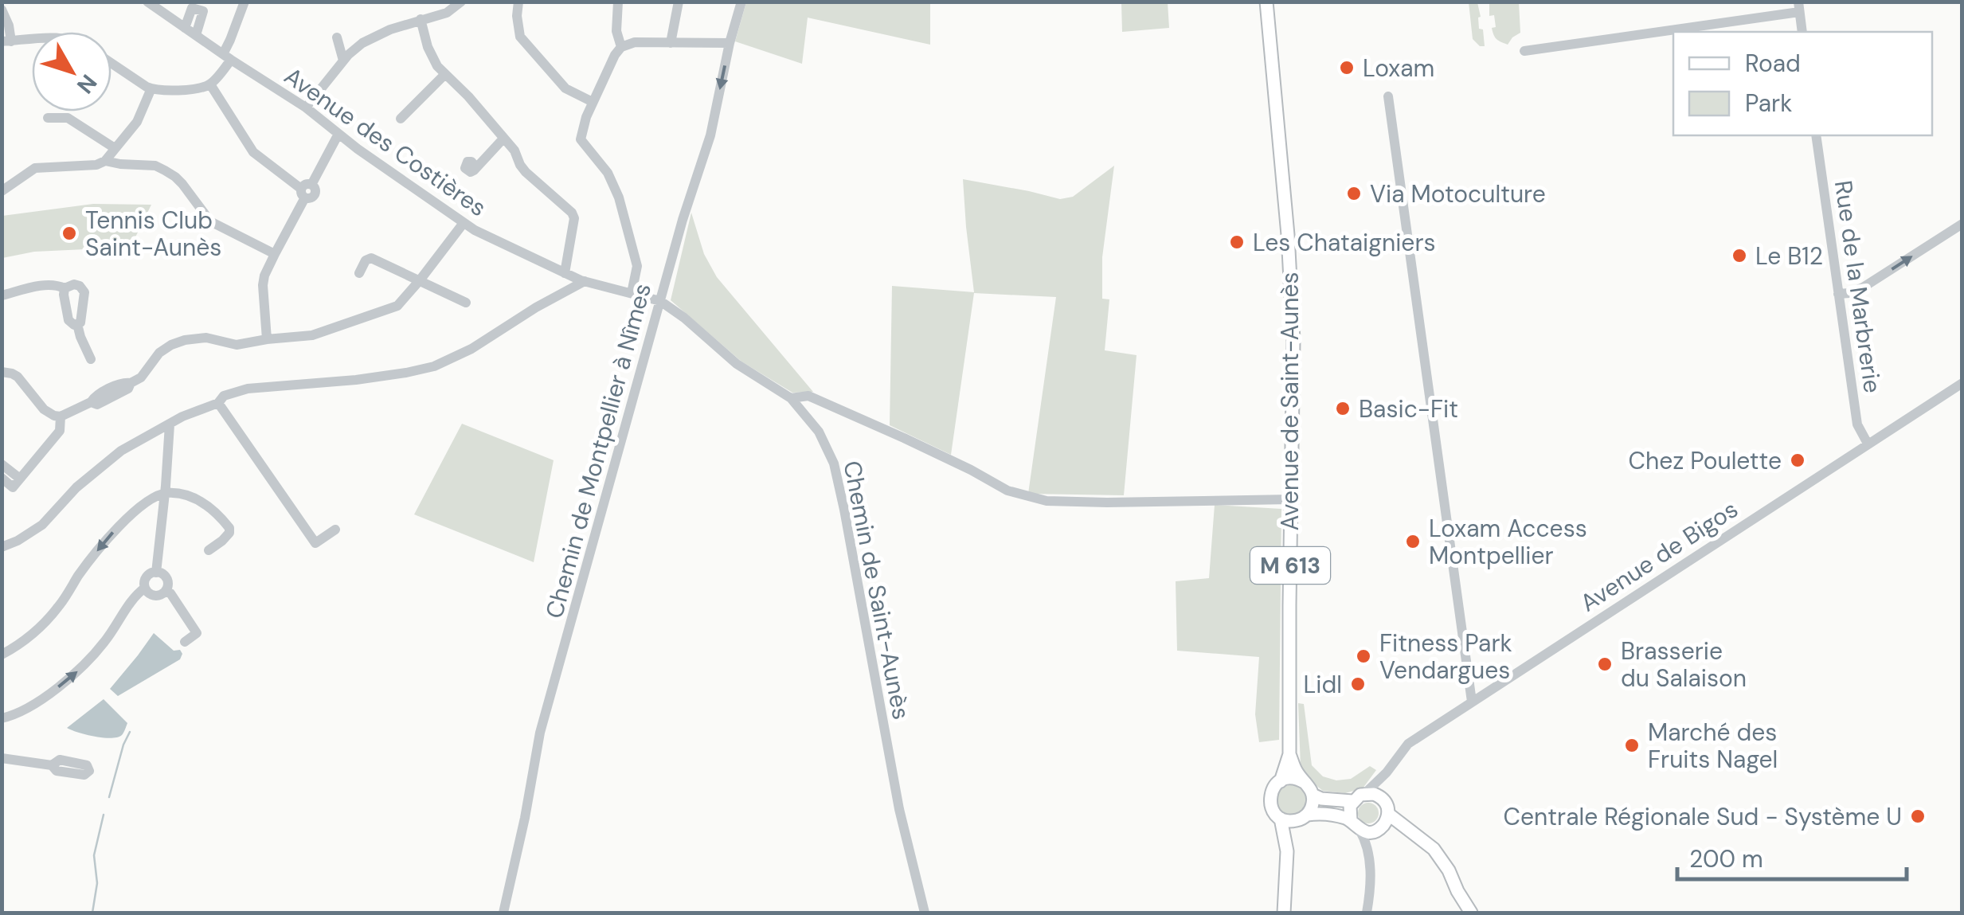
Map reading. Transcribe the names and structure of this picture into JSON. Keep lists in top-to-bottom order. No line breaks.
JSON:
{"streets":{"main road":["Avenue de Saint-Aunès","M 613"],"street":["Avenue des Costières","Rue de la Marbrerie","Chemin de Montpellier à Nîmes","Avenue de Bigos","Chemin de Saint-Aunès"]},"crossings":[["Avenue des Costières","Chemin de Montpellier à Nîmes"],["Avenue des Costières","Chemin de Saint-Aunès"],["Rue de la Marbrerie","Avenue de Bigos"],["Chemin de Montpellier à Nîmes","Chemin de Saint-Aunès"]],"places":["Loxam","Via Motoculture","Tennis Club Saint-Aunès","Les Chataigniers","Le B12","Basic-Fit","Chez Poulette","Loxam Access Montpellier","Fitness Park Vendargues","Brasserie du Salaison","Lidl","Marché des Fruits Nagel","Centrale Régionale Sud - Système U"],"legend":["Road","Park"],"scale_bar":"200 m","north":"bottom right"}
